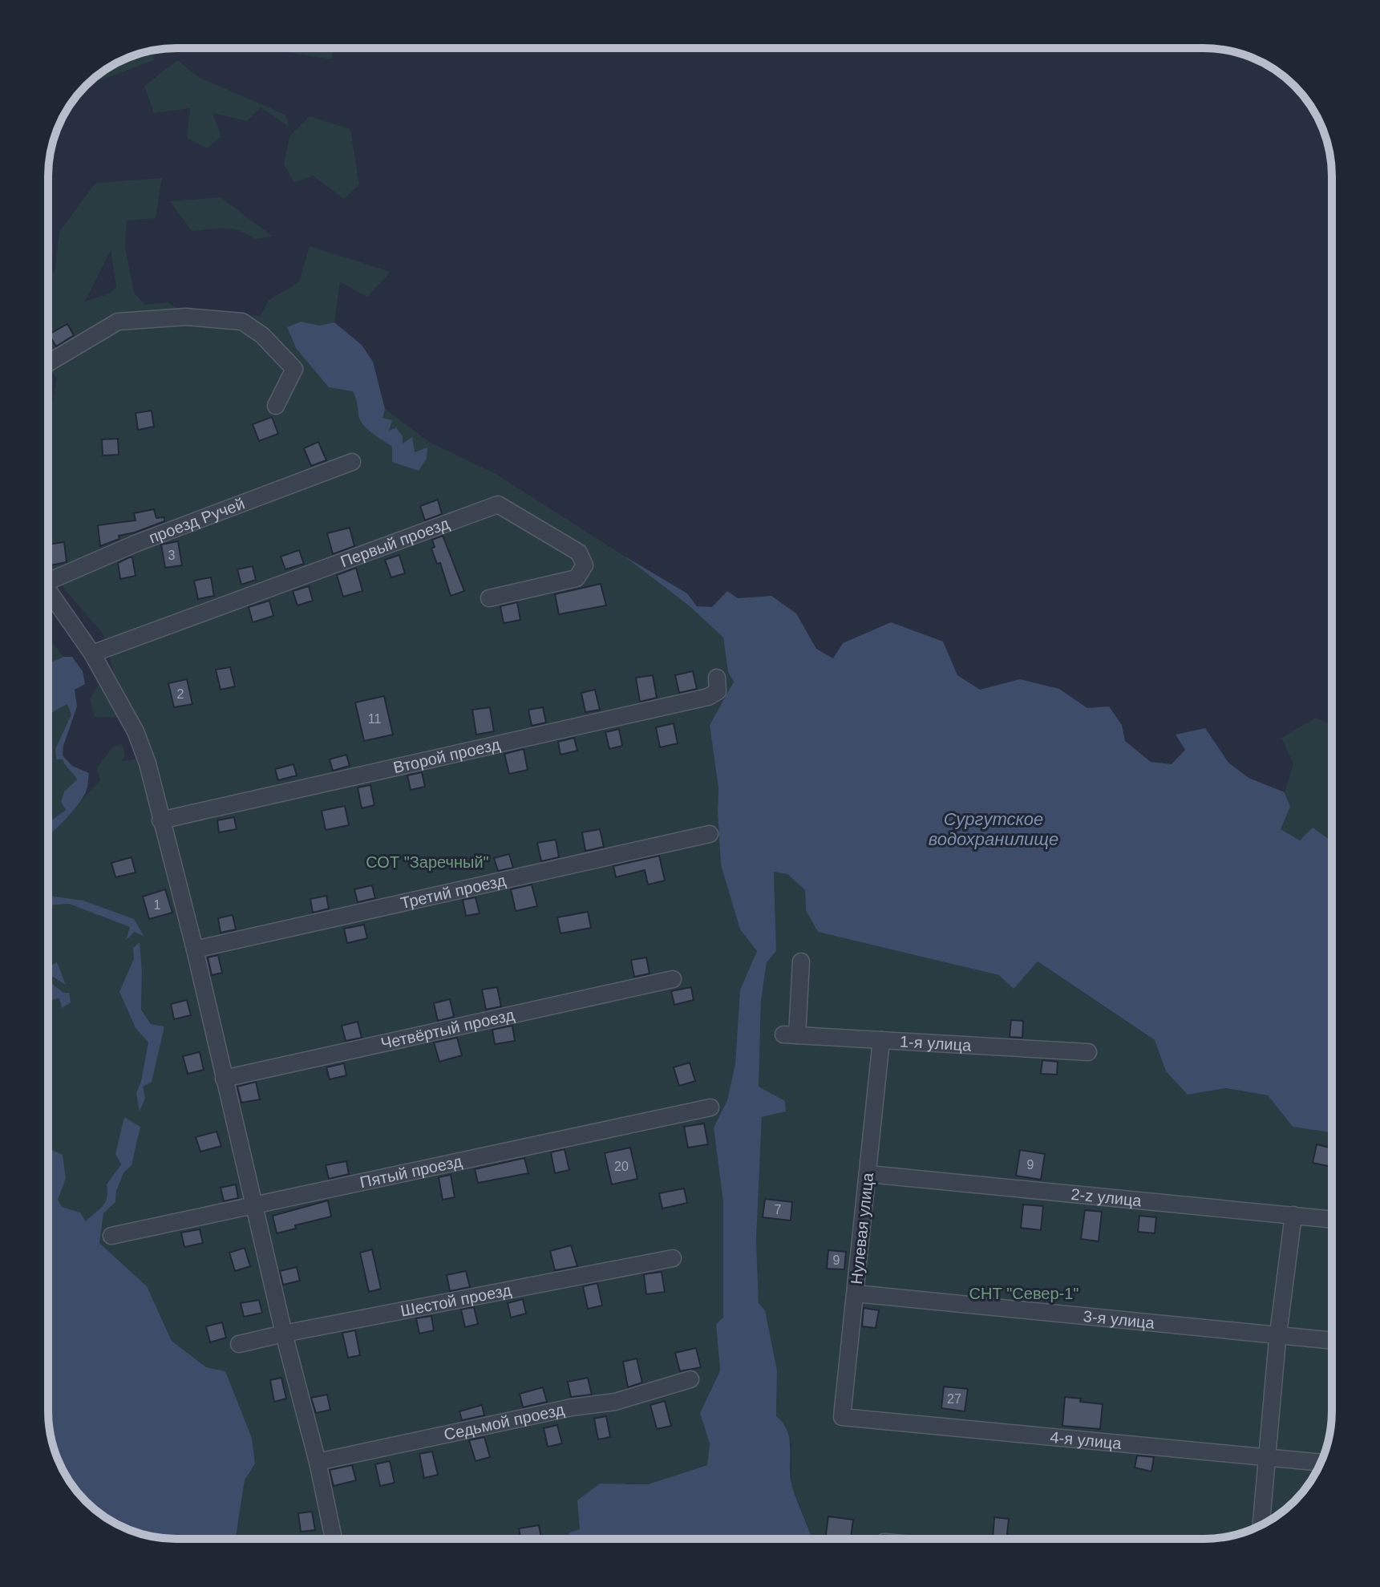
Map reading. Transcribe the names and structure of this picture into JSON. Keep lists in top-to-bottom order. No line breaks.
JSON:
{"streets":{"street":["проезд Ручей","Первый проезд","Второй проезд","Третий проезд","Четвёртый проезд","1-я улица","Пятый проезд","2-z улица","Нулевая улица","Шестой проезд","3-я улица","Седьмой проезд","4-я улица"]},"crossings":[["1-я улица","Нулевая улица"],["2-z улица","Нулевая улица"],["Нулевая улица","3-я улица"],["Нулевая улица","4-я улица"]],"water":["Сургутское водохранилище"],"parks":["СОТ \"Заречный\"","СНТ \"Север-1\""],"house_numbers":["3","2","11","1","9","20","7","9","27"]}
